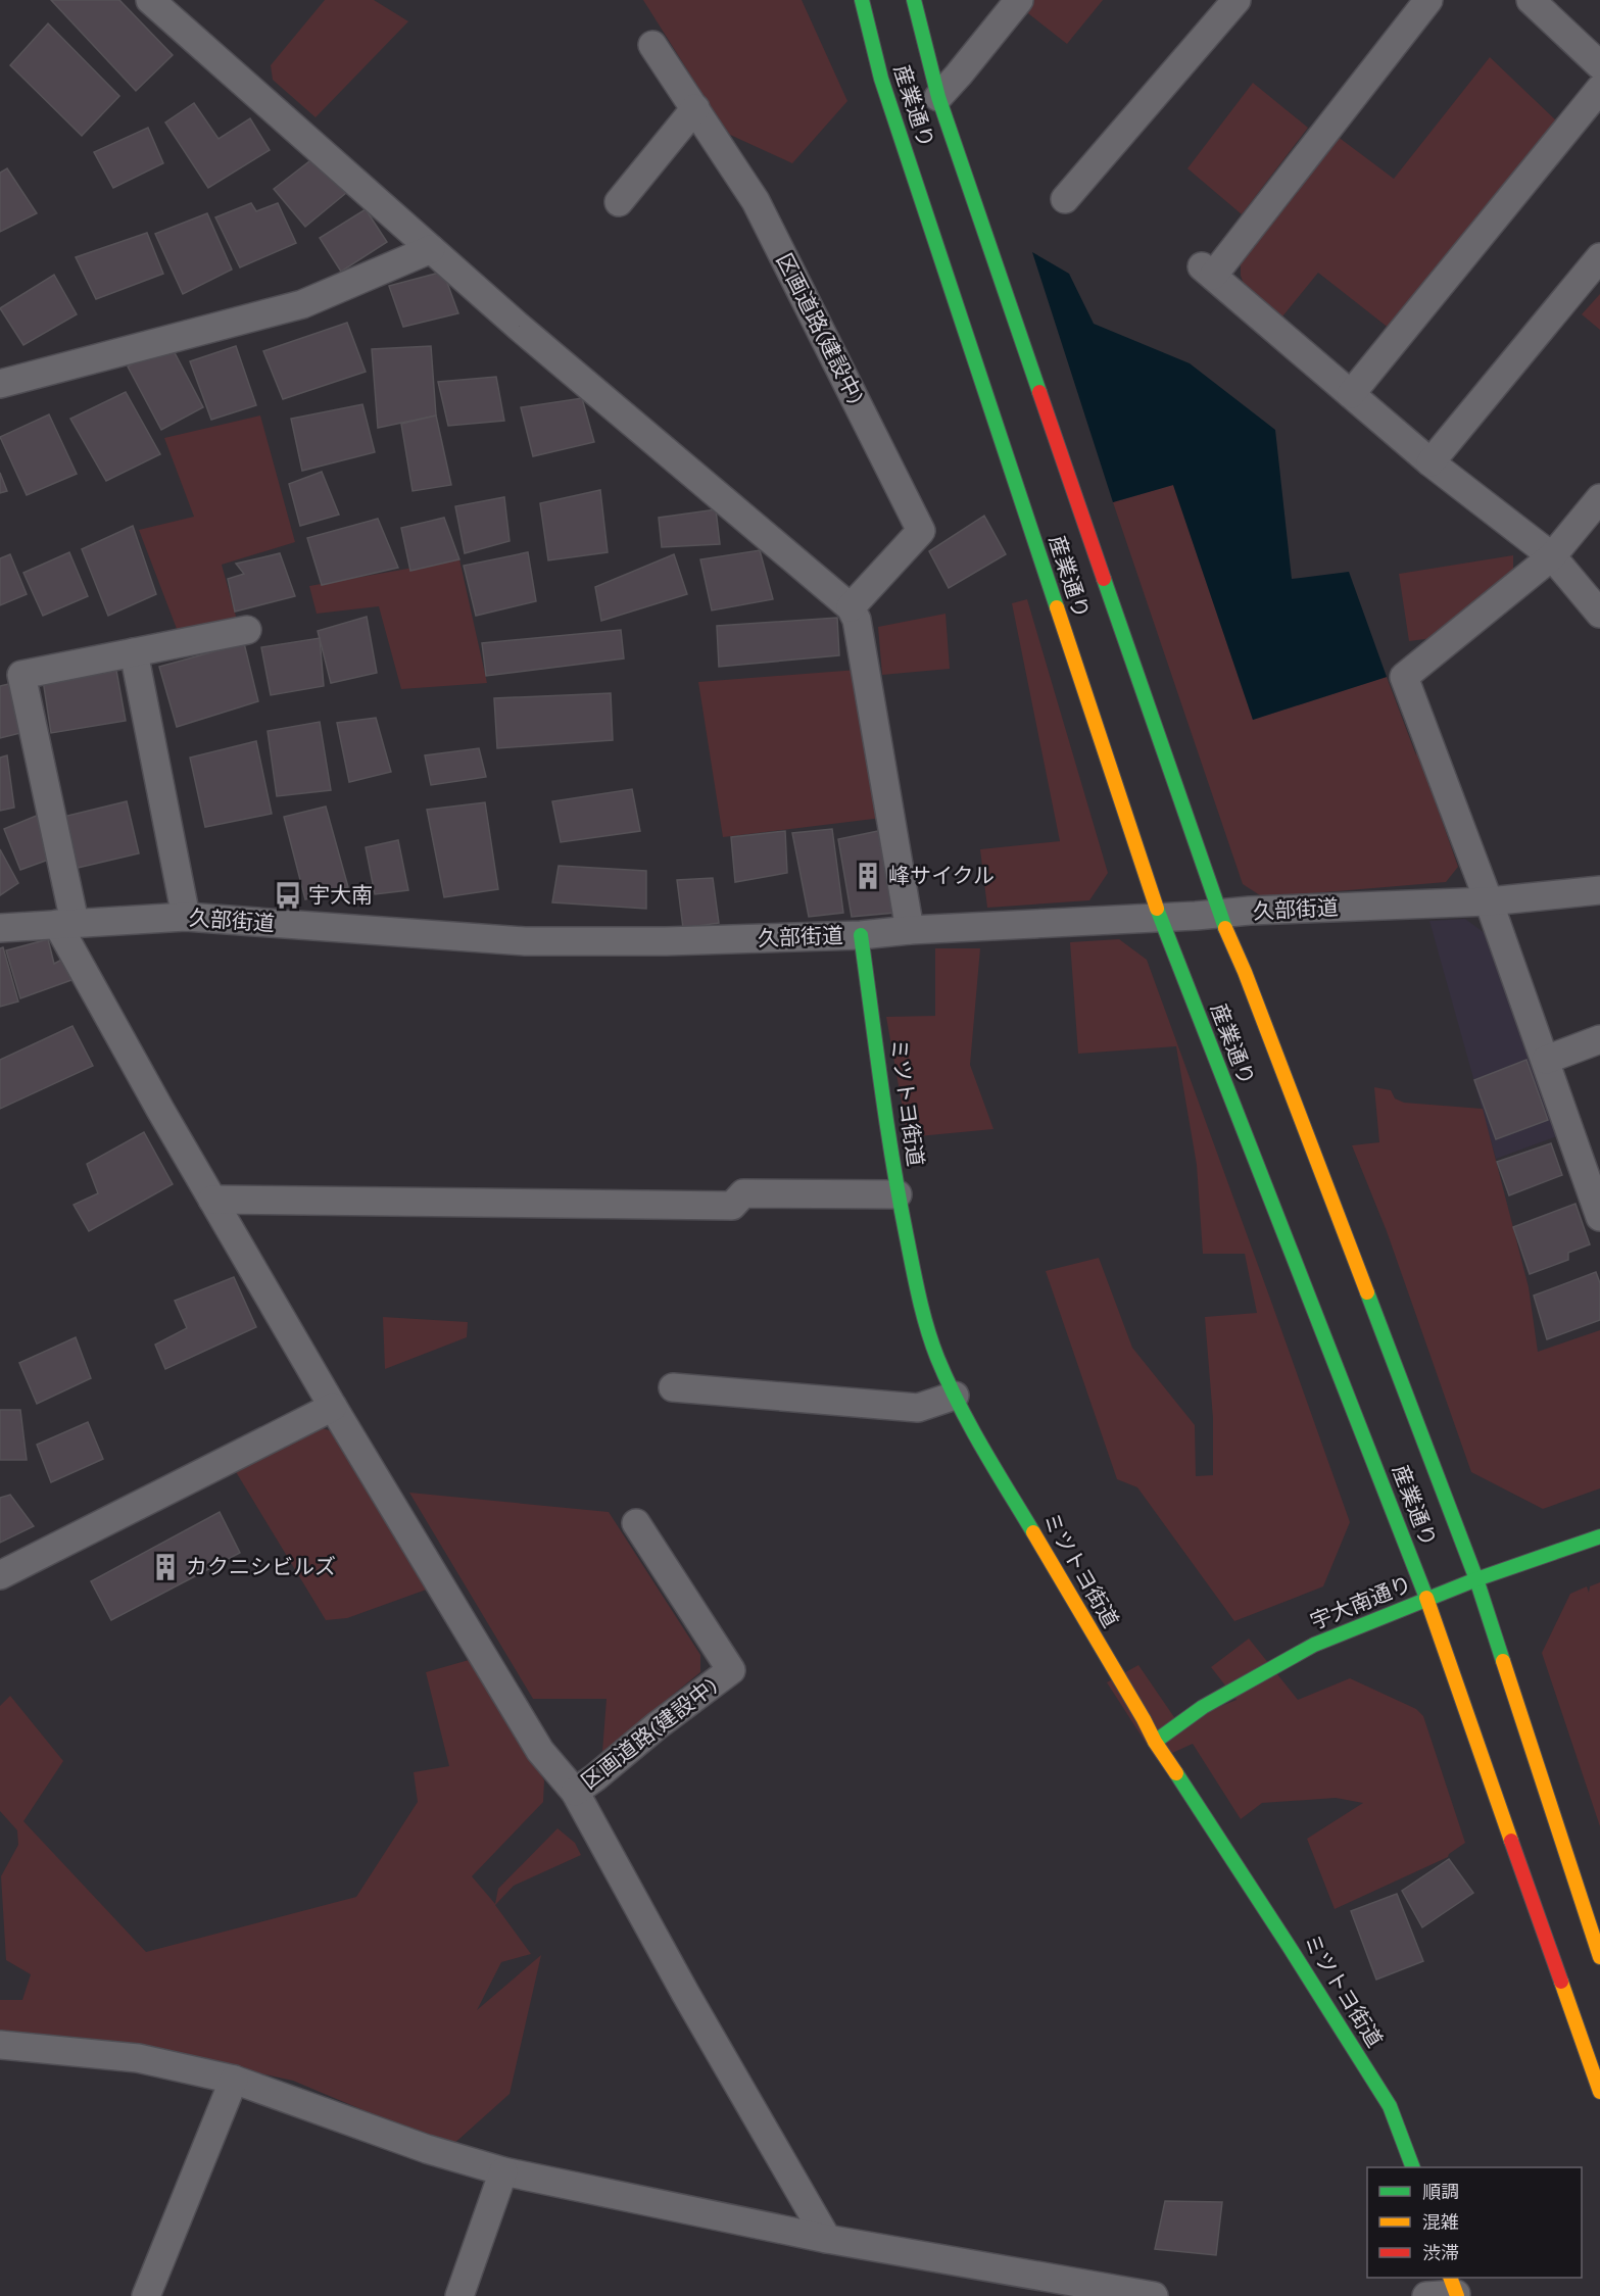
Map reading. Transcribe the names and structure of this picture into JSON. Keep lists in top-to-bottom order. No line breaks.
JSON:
{"streets":{"street":["産業通り","区画道路(建設中)","久部街道","ミツトヨ街道","宇大南通り"]},"crossings":[["産業通り","久部街道"],["産業通り","宇大南通り"],["久部街道","ミツトヨ街道"],["ミツトヨ街道","宇大南通り"]],"places":{"building":["峰サイクル","カクニシビルズ"],"bus stop":["宇大南"]},"legend":["順調","混雑","渋滞"]}
